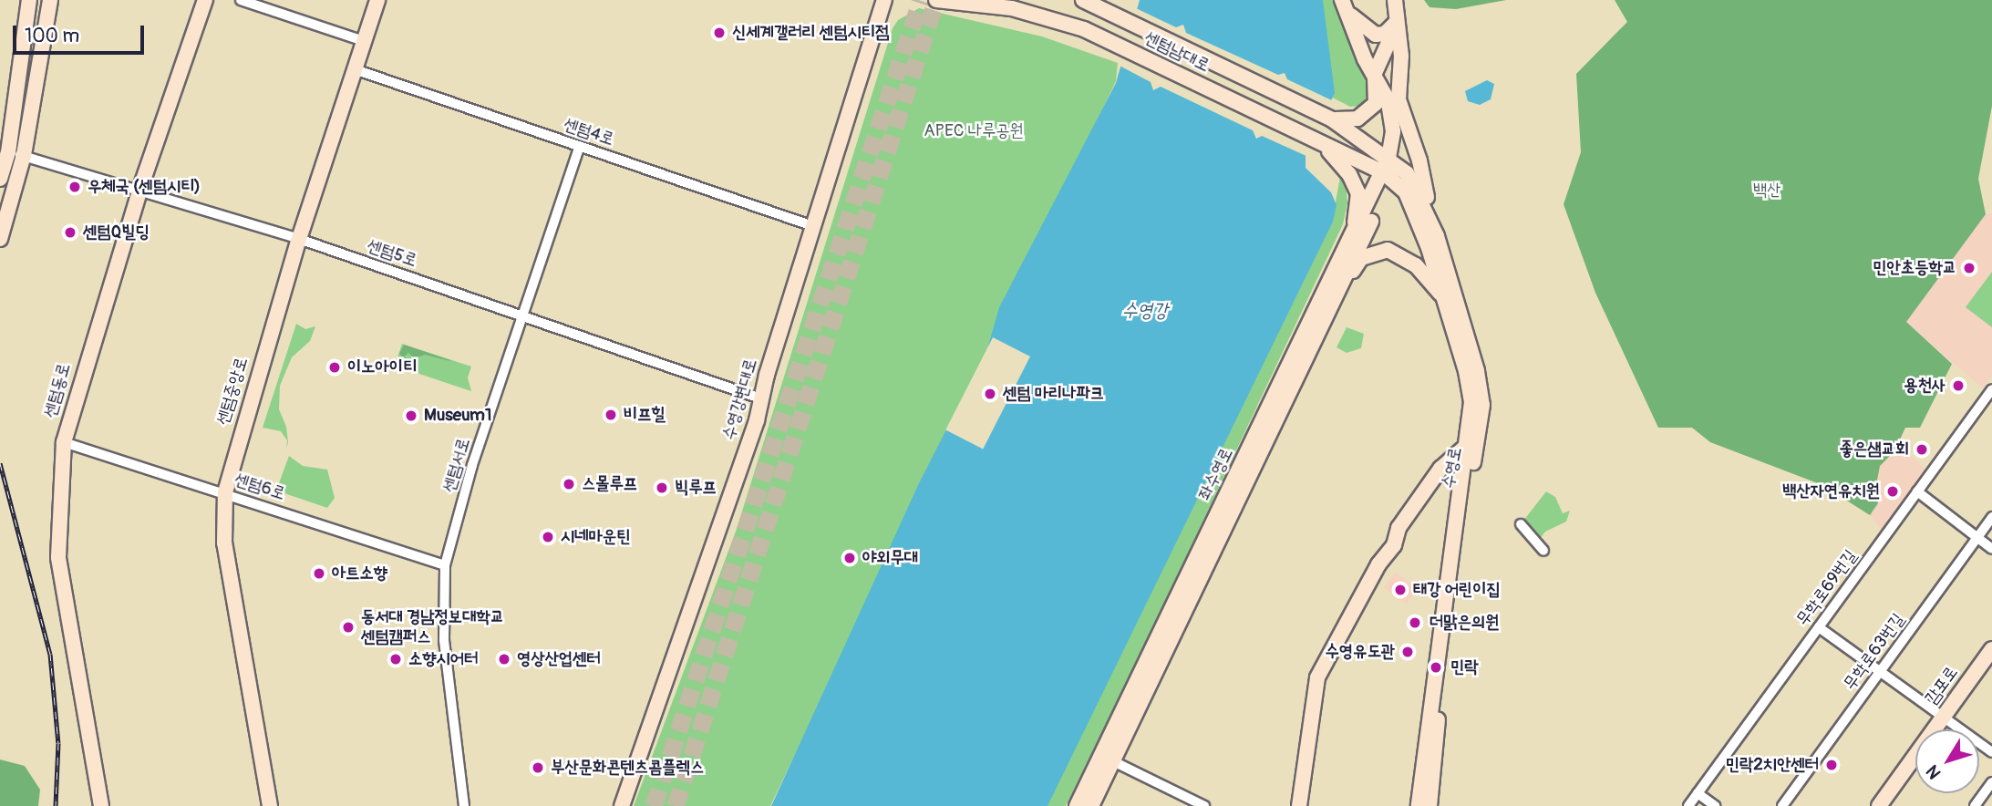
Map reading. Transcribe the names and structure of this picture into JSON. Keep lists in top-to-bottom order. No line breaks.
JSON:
{"streets":{"main road":["센텀남대로","센텀동로","센텀중앙로","수영강변대로","수영로","좌수영로","감포로"],"street":["센텀4로","센텀5로","센텀서로","센텀6로","무학로69번길","무학로63번길"]},"crossings":[["센텀남대로","수영로"],["센텀남대로","좌수영로"],["센텀4로","센텀중앙로"],["센텀4로","수영강변대로"],["센텀4로","센텀서로"],["센텀5로","센텀동로"],["센텀5로","센텀중앙로"],["센텀5로","수영강변대로"],["센텀5로","센텀서로"],["센텀동로","센텀6로"],["센텀중앙로","센텀6로"],["센텀서로","센텀6로"],["수영로","좌수영로"]],"water":["수영강"],"parks":["APEC 나루공원","백산"],"places":["신세계갤러리 센텀시티점","우체국 (센텀시티)","센텀Q빌딩","민안초등학교","이노아이티","용천사","센텀 마리나파크","비프힐","Museum1","좋은샘교회","스몰루프","빅루프","백산자연유치원","시네마운틴","야외무대","아트소향","태강 어린이집","더맑은의원","동서대 경남정보대학교 센텀캠퍼스","수영유도관","소향시어터","영상산업센터","민락","민락2치안센터","부산문화콘텐츠콤플렉스"],"scale_bar":"100 m","north":"bottom left"}
